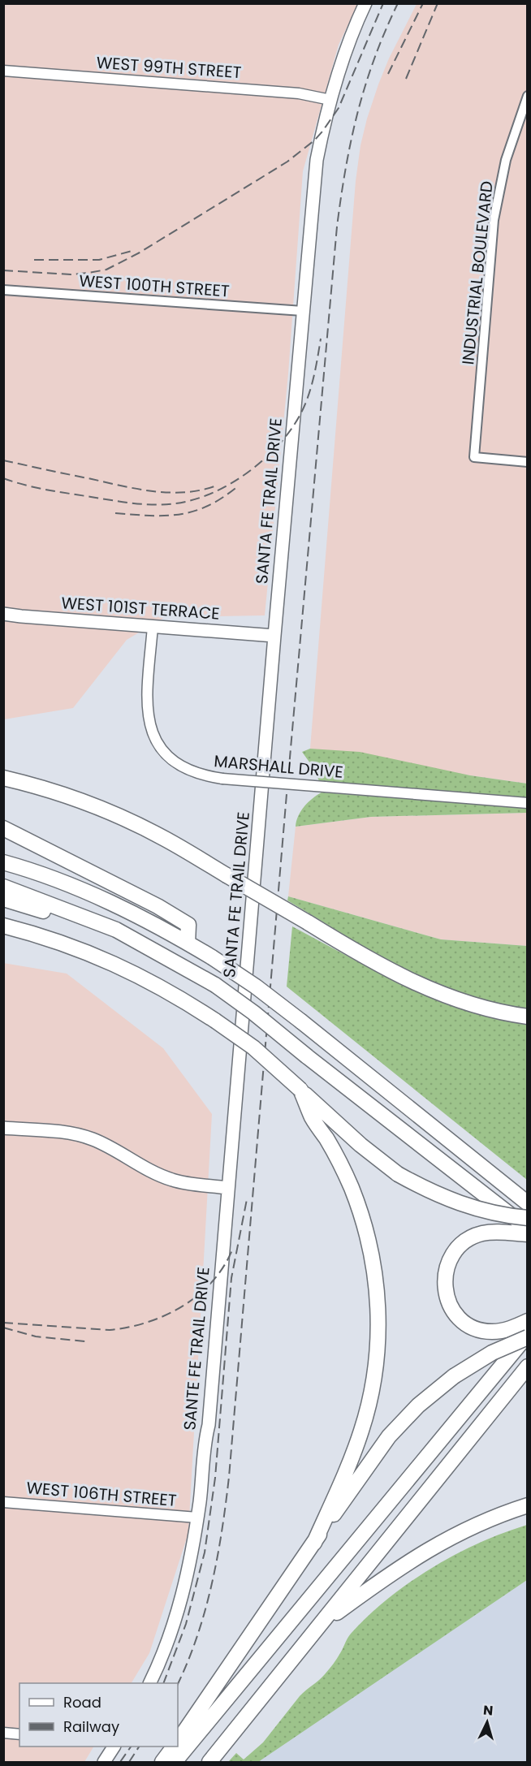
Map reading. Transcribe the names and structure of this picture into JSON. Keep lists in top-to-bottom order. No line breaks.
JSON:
{"streets":{"main road":["SANTA FE TRAIL DRIVE","WEST 101ST TERRACE","SANTE FE TRAIL DRIVE"],"street":["WEST 99TH STREET","INDUSTRIAL BOULEVARD","WEST 100TH STREET","MARSHALL DRIVE","WEST 106TH STREET"]},"crossings":[["WEST 99TH STREET","SANTA FE TRAIL DRIVE"],["WEST 100TH STREET","SANTA FE TRAIL DRIVE"],["SANTA FE TRAIL DRIVE","WEST 101ST TERRACE"],["SANTA FE TRAIL DRIVE","SANTE FE TRAIL DRIVE"],["WEST 101ST TERRACE","MARSHALL DRIVE"],["SANTE FE TRAIL DRIVE","WEST 106TH STREET"]],"legend":["Road","Railway"],"north":"top"}
